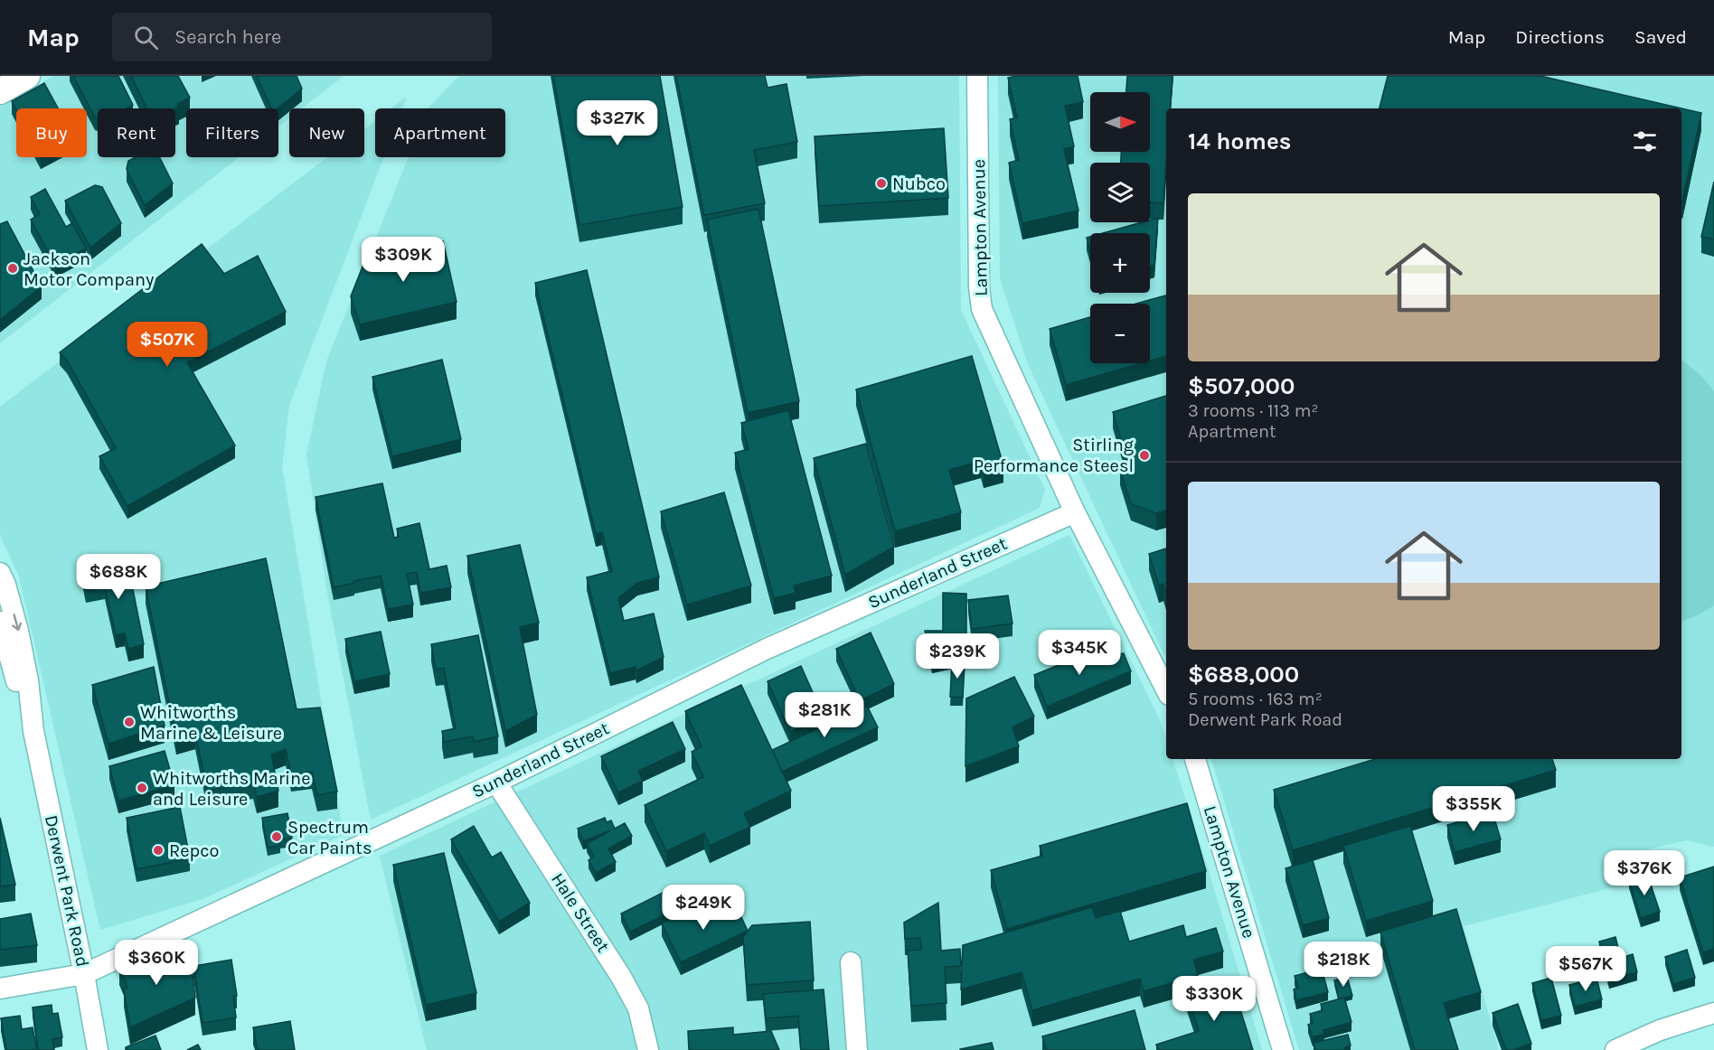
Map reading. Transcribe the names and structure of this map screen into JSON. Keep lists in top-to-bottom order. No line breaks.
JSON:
{"streets":{"street":["Lampton Avenue","Sunderland Street","Derwent Park Road","Hale Street"]},"crossings":[["Lampton Avenue","Sunderland Street"],["Sunderland Street","Derwent Park Road"],["Sunderland Street","Hale Street"]],"places":["Nubco","Jackson Motor Company","Stirling Performance Steesl","Whitworths Marine & Leisure","Whitworths Marine and Leisure","Spectrum Car Paints","Repco"],"north":"right","page":{"header":"Map","search":"Search here","nav":["Map","Directions","Saved"],"map_buttons":["+","−"],"price":["$327K","$309K","$507K","$688K","$345K","$239K","$281K","$355K","$376K","$249K","$360K","$218K","$567K","$330K"],"chip":["Buy","Rent","Filters","New","Apartment"],"heading":"14 homes","list":[{"name":"$507,000","note":"3 rooms · 113 m² · Apartment"},{"name":"$688,000","note":"5 rooms · 163 m² · Derwent Park Road"}]}}
